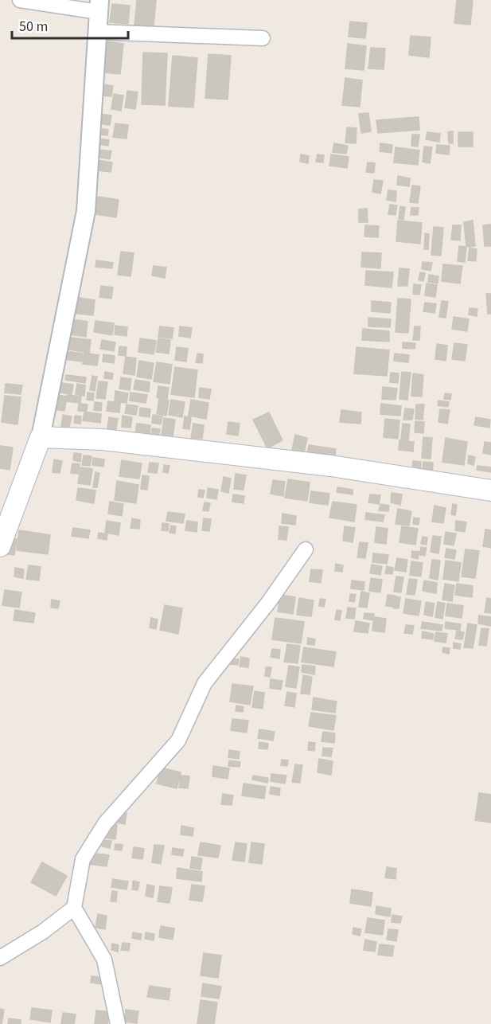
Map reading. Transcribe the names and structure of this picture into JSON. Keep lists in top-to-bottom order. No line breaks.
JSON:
{"scale_bar":"50 m"}
